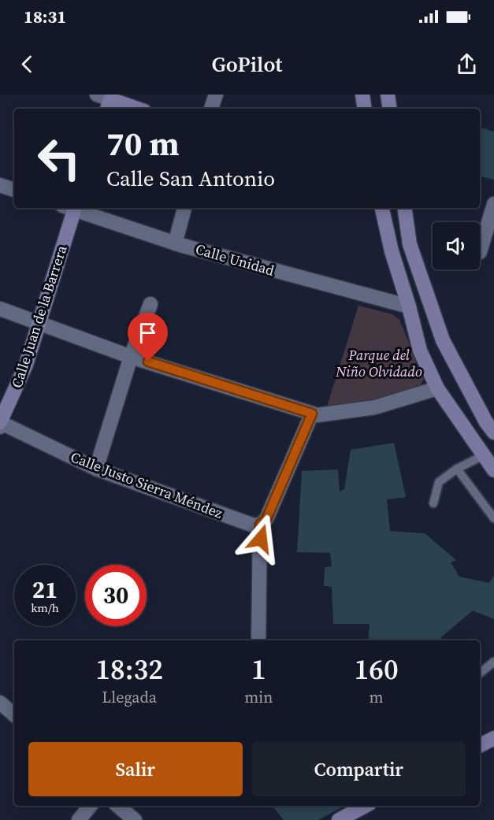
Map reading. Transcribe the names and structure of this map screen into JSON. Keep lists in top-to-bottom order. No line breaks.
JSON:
{"streets":{"main road":["Calle Juan de la Barrera"],"street":["Calle Unidad","Calle Justo Sierra Méndez"]},"crossings":[["Calle Juan de la Barrera","Calle Justo Sierra Méndez"]],"parks":["Parque del Niño Olvidado"],"page":{"status":"18:31","header":"GoPilot","turn":["70 m","Calle San Antonio"],"speed":"21 km/h","limit":"30","eta":["18:32","Llegada","1","min","160","m"],"buttons":["Salir","Compartir"]}}
